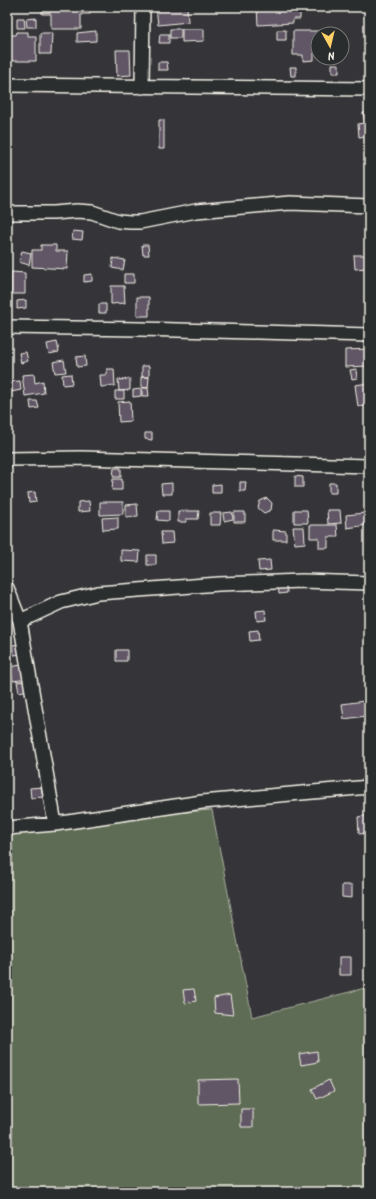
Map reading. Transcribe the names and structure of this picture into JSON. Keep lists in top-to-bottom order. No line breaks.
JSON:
{"north":"bottom"}
